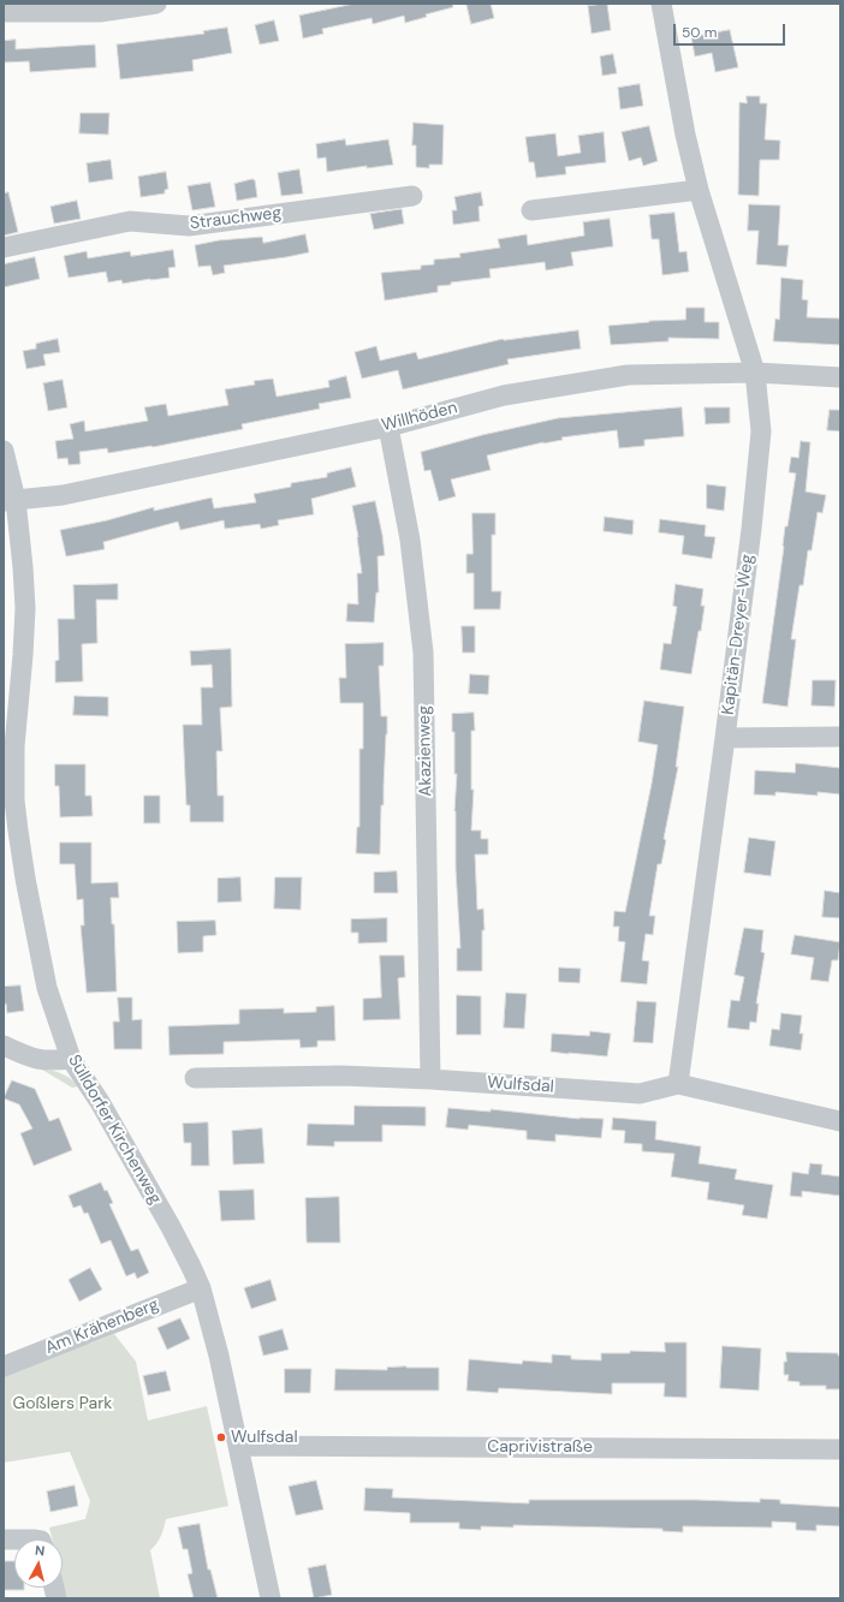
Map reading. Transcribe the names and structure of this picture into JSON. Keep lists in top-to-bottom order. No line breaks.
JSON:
{"streets":{"street":["Strauchweg","Willhöden","Kapitän-Dreyer-Weg","Akazienweg","Wulfsdal","Sülldorfer Kirchenweg","Am Krähenberg","Caprivistraße"]},"crossings":[["Willhöden","Kapitän-Dreyer-Weg"],["Willhöden","Akazienweg"],["Willhöden","Sülldorfer Kirchenweg"],["Kapitän-Dreyer-Weg","Wulfsdal"],["Akazienweg","Wulfsdal"],["Sülldorfer Kirchenweg","Am Krähenberg"],["Sülldorfer Kirchenweg","Caprivistraße"]],"parks":["Goßlers Park"],"places":["Wulfsdal"],"scale_bar":"50 m","north":"top"}
